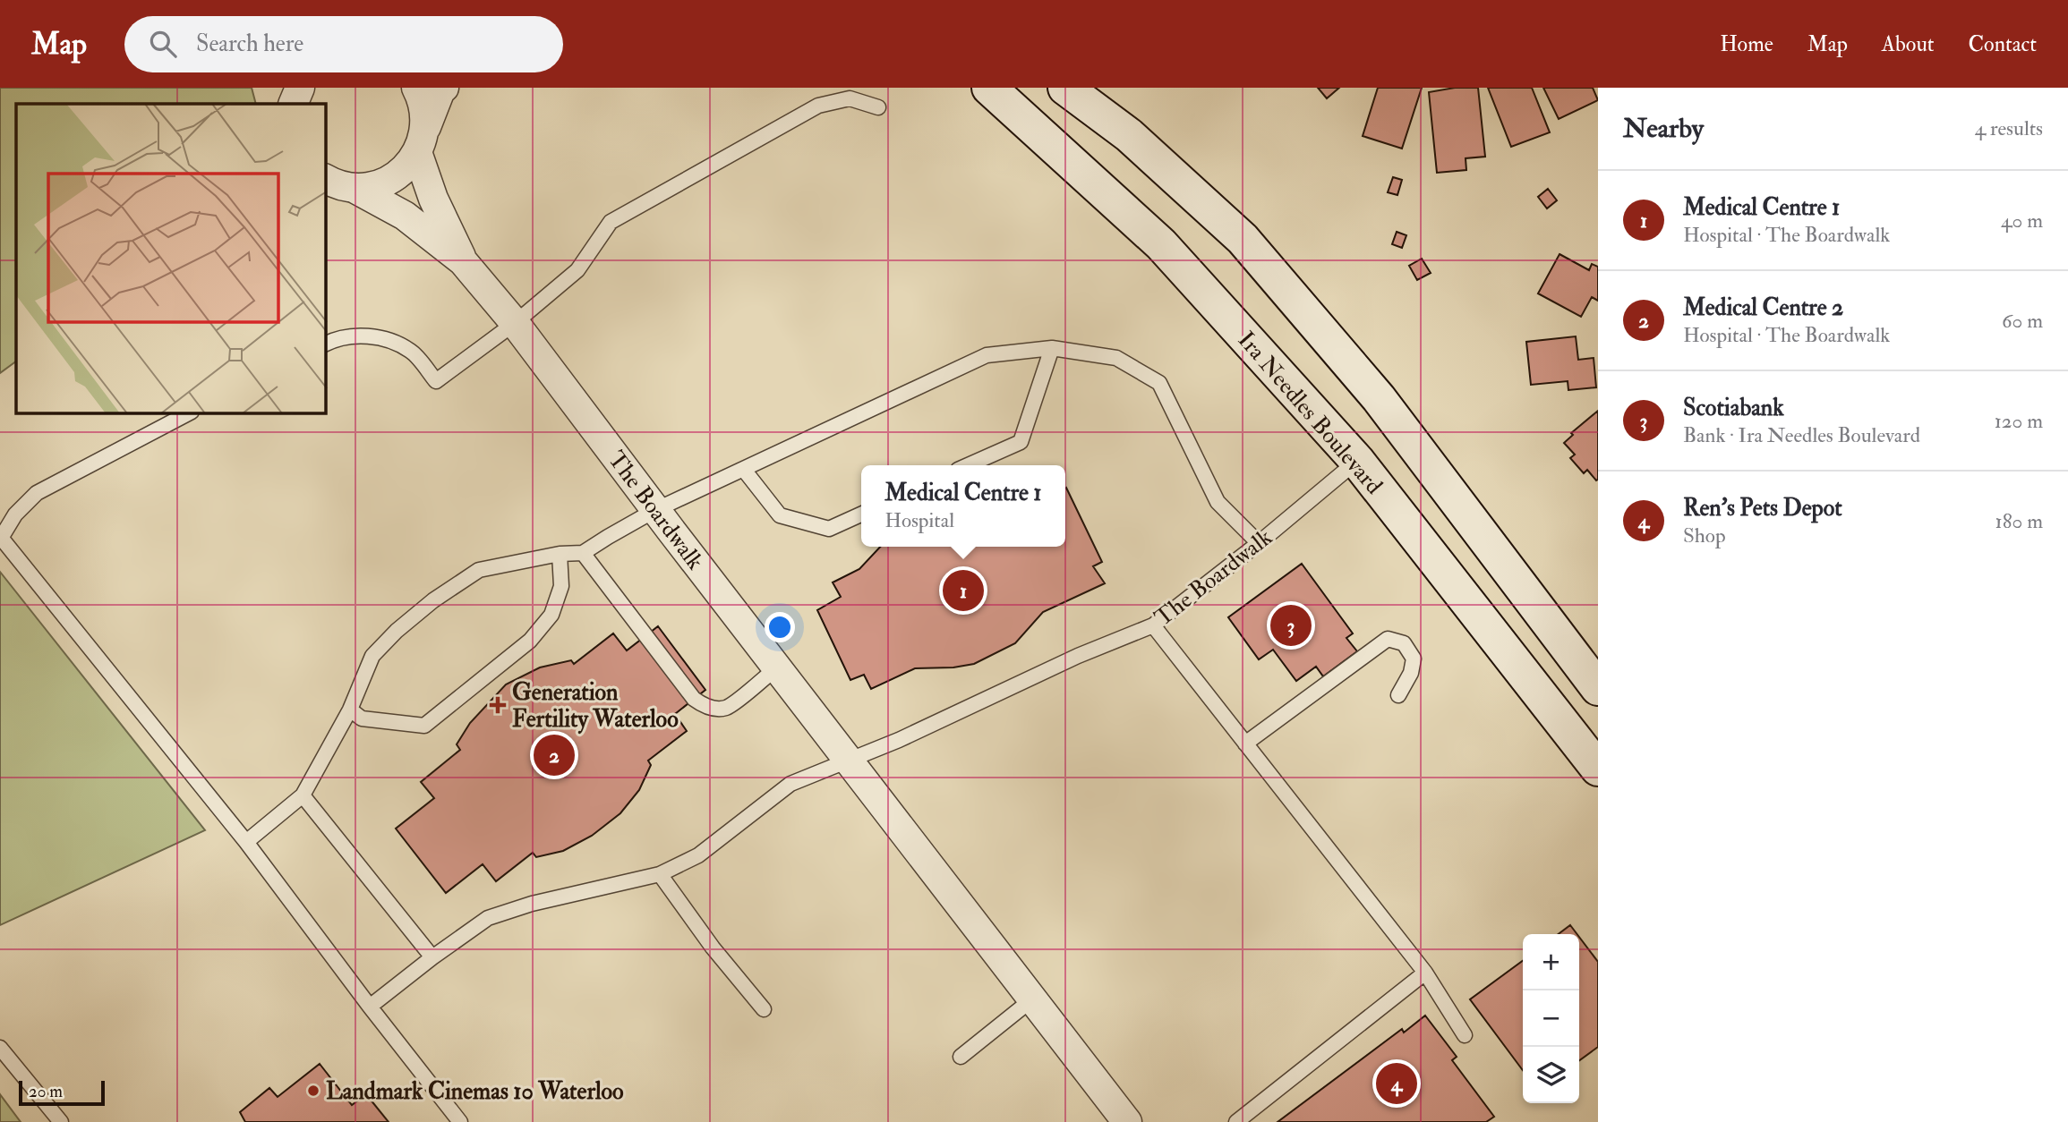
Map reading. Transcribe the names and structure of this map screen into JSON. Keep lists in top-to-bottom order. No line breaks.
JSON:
{"streets":{"main road":["Ira Needles Boulevard"],"street":["The Boardwalk"]},"crossings":[["Ira Needles Boulevard","The Boardwalk"]],"places":{"health":["Generation Fertility Waterloo"],"other":["Landmark Cinemas 10 Waterloo"]},"scale_bar":"20 m","page":{"header":"Map","search":"Search here","nav":["Home","Map","About","Contact"],"heading":["Nearby","4 results"],"list":[{"mark":"1","name":"Medical Centre 1","note":"Hospital · The Boardwalk","value":"40 m"},{"mark":"2","name":"Medical Centre 2","note":"Hospital · The Boardwalk","value":"60 m"},{"mark":"3","name":"Scotiabank","note":"Bank · Ira Needles Boulevard","value":"120 m"},{"mark":"4","name":"Ren's Pets Depot","note":"Shop","value":"180 m"}],"popup":["Medical Centre 1","Hospital"],"pins":["1","3","2","4"],"map_buttons":["+","−"],"scale":"20 m"}}
